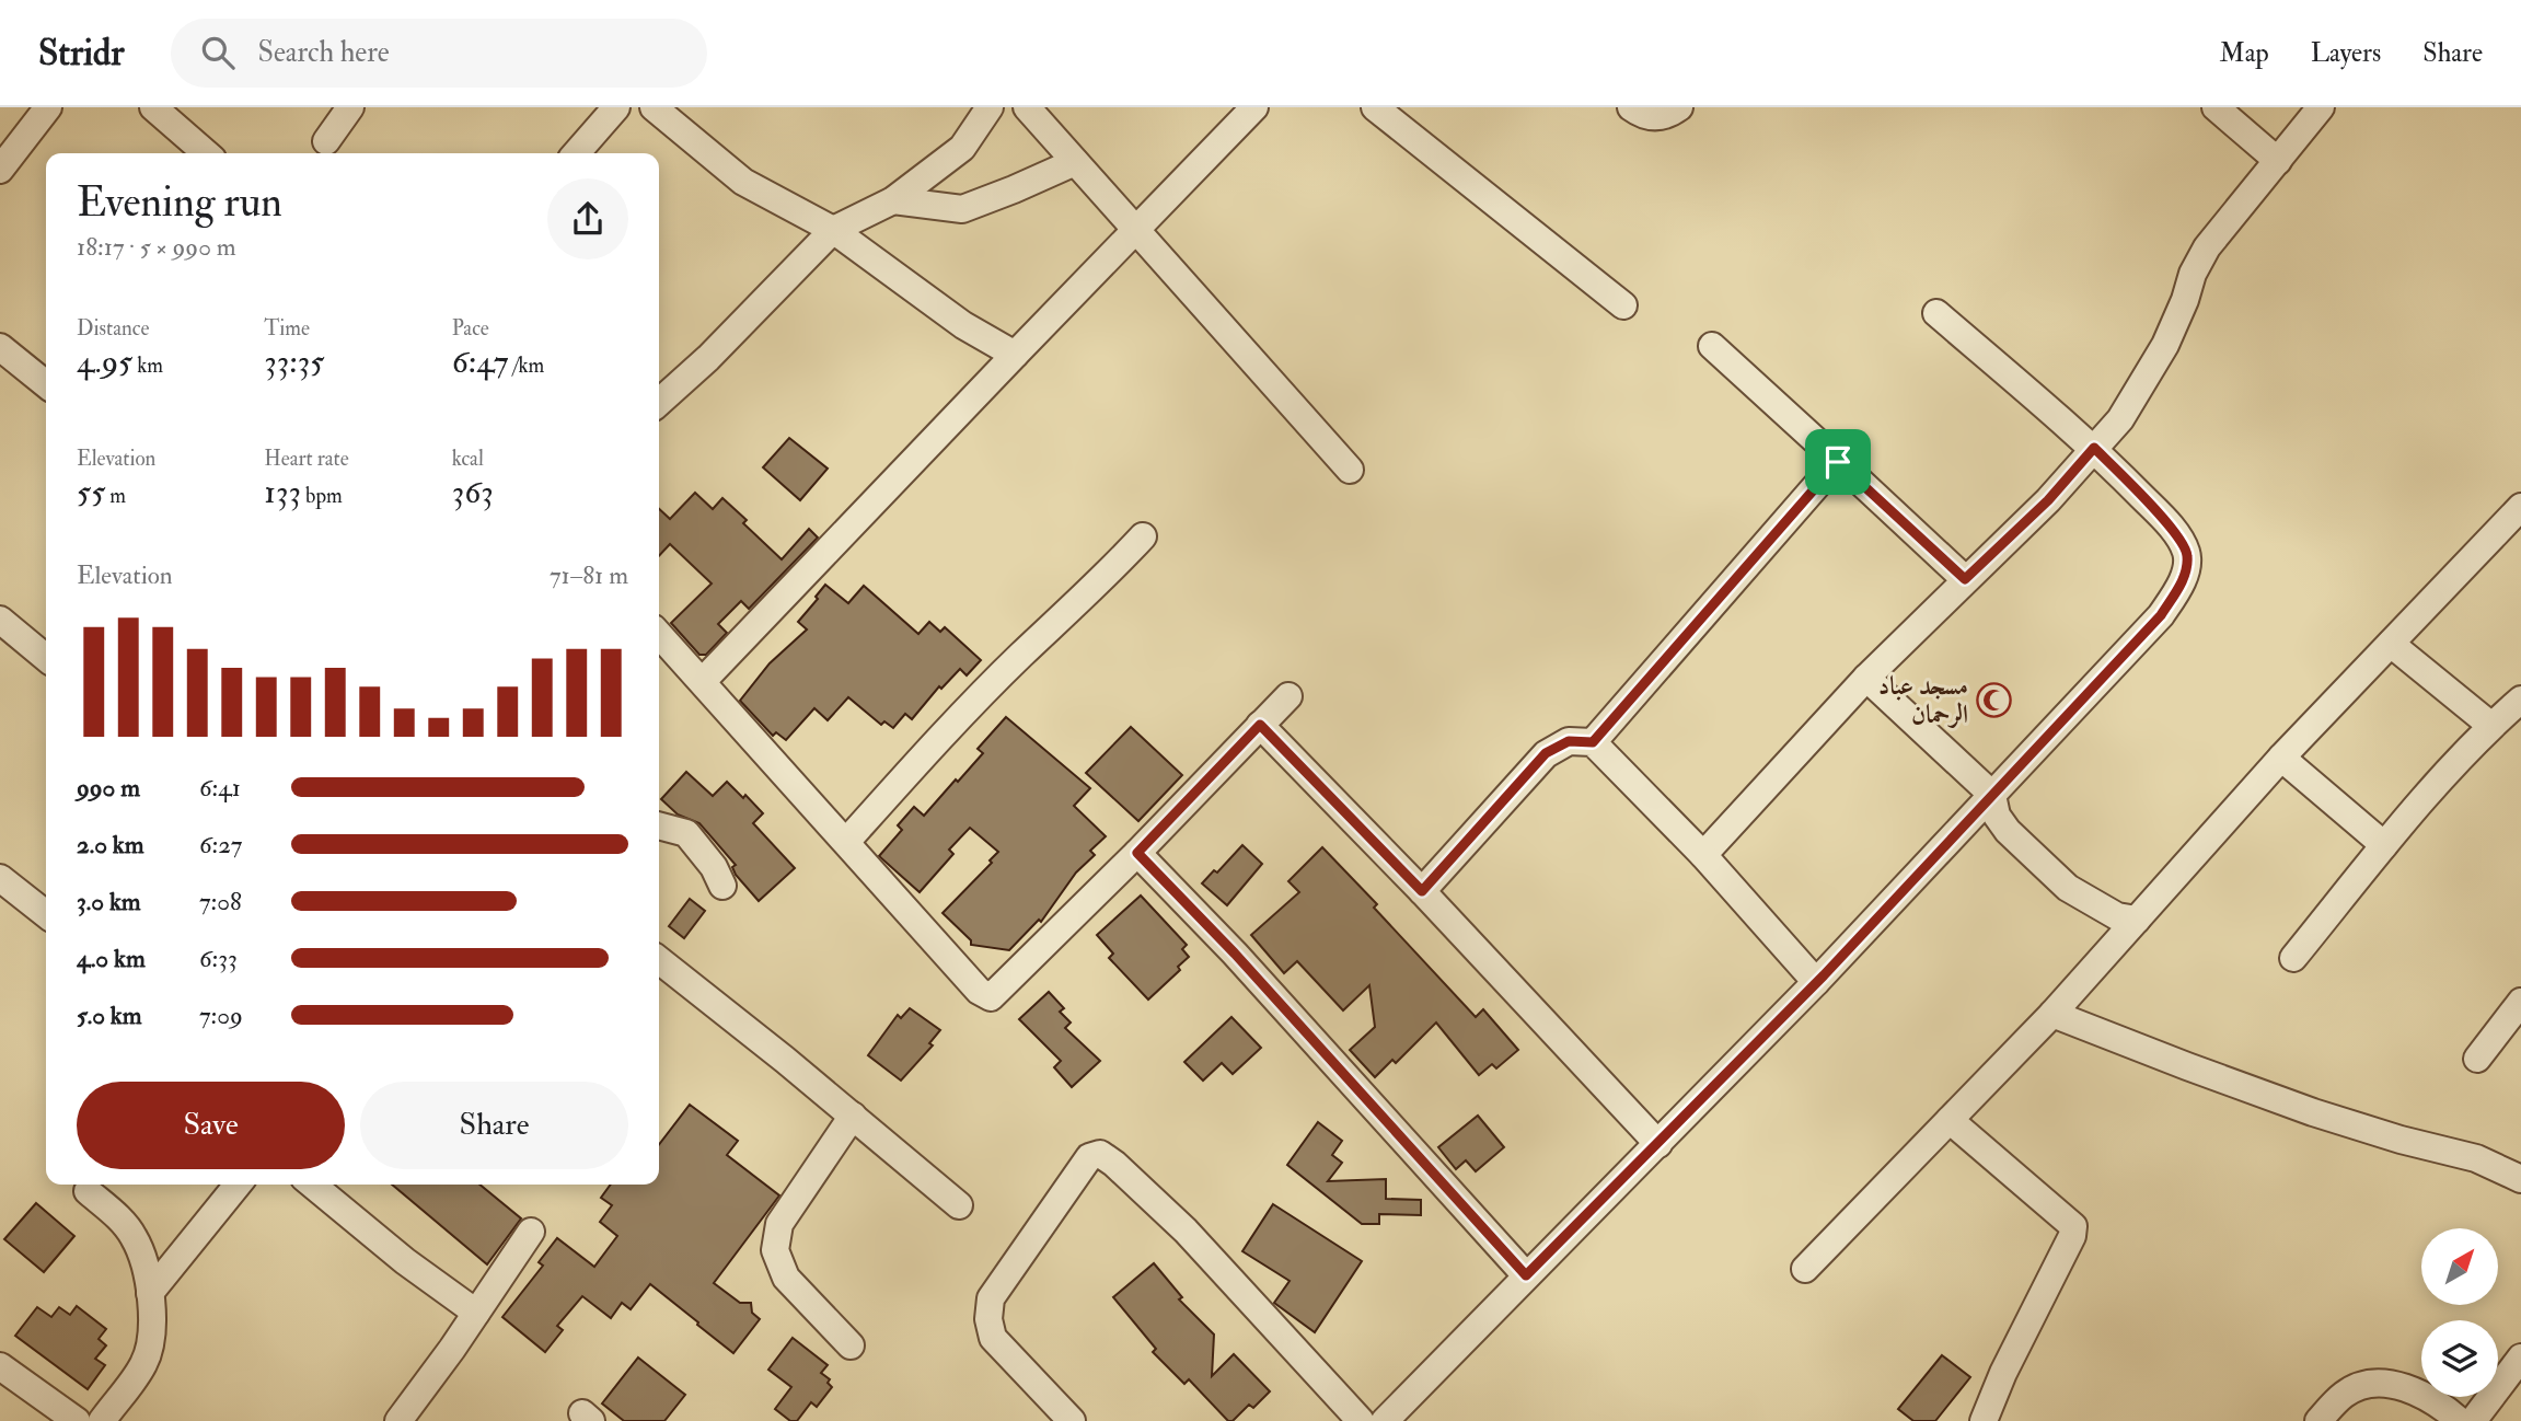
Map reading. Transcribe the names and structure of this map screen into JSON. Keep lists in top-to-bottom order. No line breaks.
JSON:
{"places":{"mosque":["مسجد عباد الرحمان"]},"north":"top right","page":{"header":"Stridr","search":"Search here","nav":["Map","Layers","Share"],"heading":["Evening run","18:17 · 5 × 990 m"],"stats":[["Distance","4.95 km"],["Time","33:35"],["Pace","6:47 /km"],["Elevation","55 m"],["Heart rate","133 bpm"],["kcal","363"]],"chart":["Elevation","71–81 m"],"list":[{"name":"990 m","note":"6:41"},{"name":"2.0 km","note":"6:27"},{"name":"3.0 km","note":"7:08"},{"name":"4.0 km","note":"6:33"},{"name":"5.0 km","note":"7:09"}],"buttons":["Save","Share"]}}
